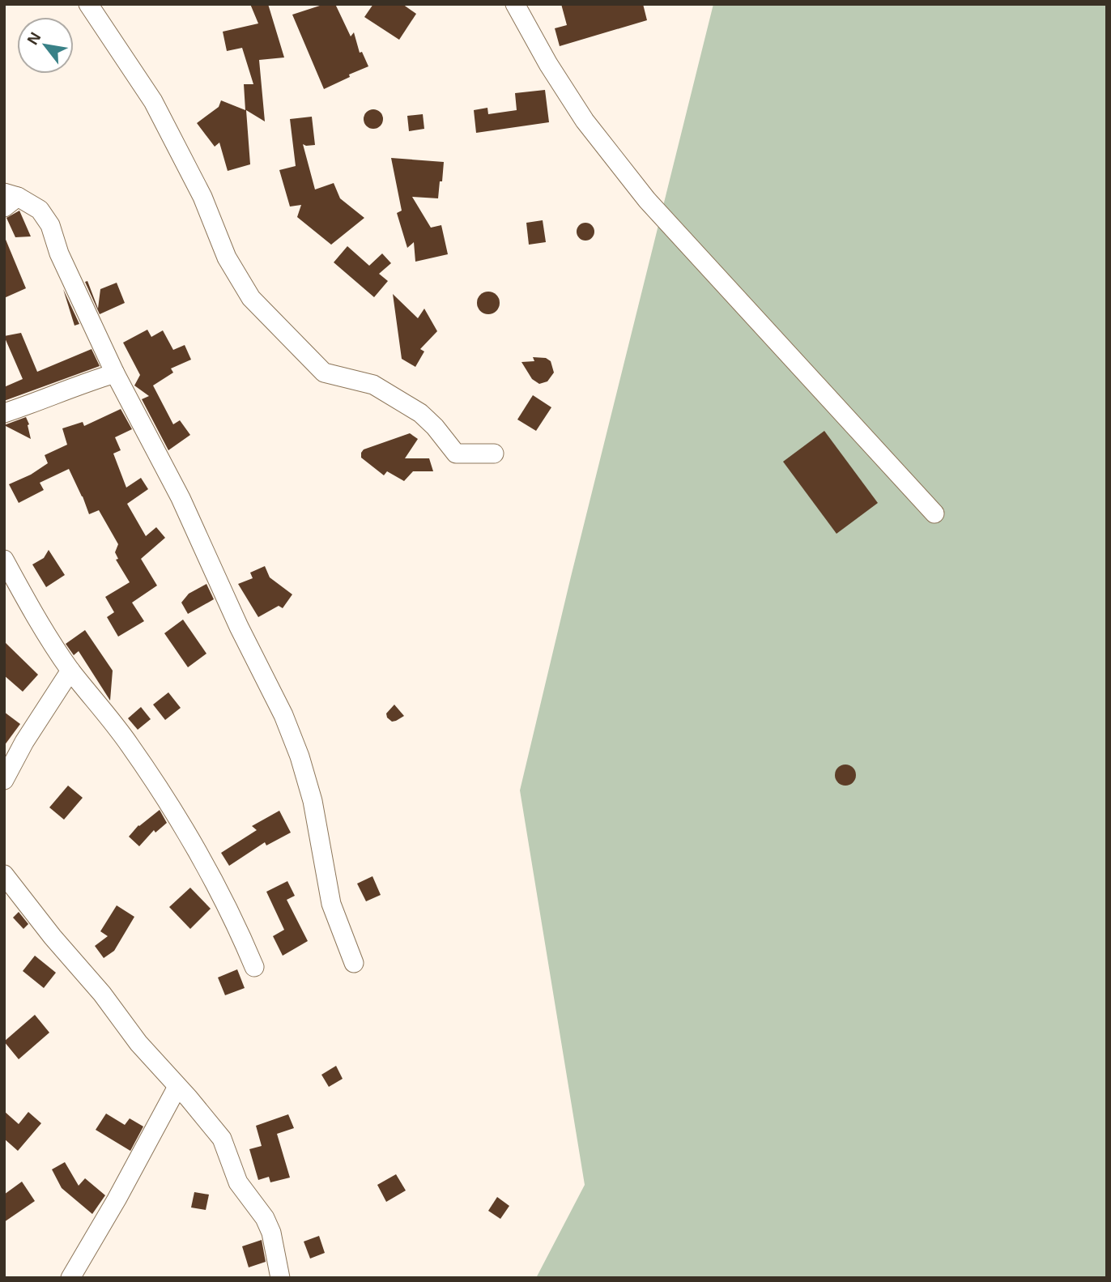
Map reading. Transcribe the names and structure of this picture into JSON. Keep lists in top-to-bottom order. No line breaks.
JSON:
{"north":"top left"}
